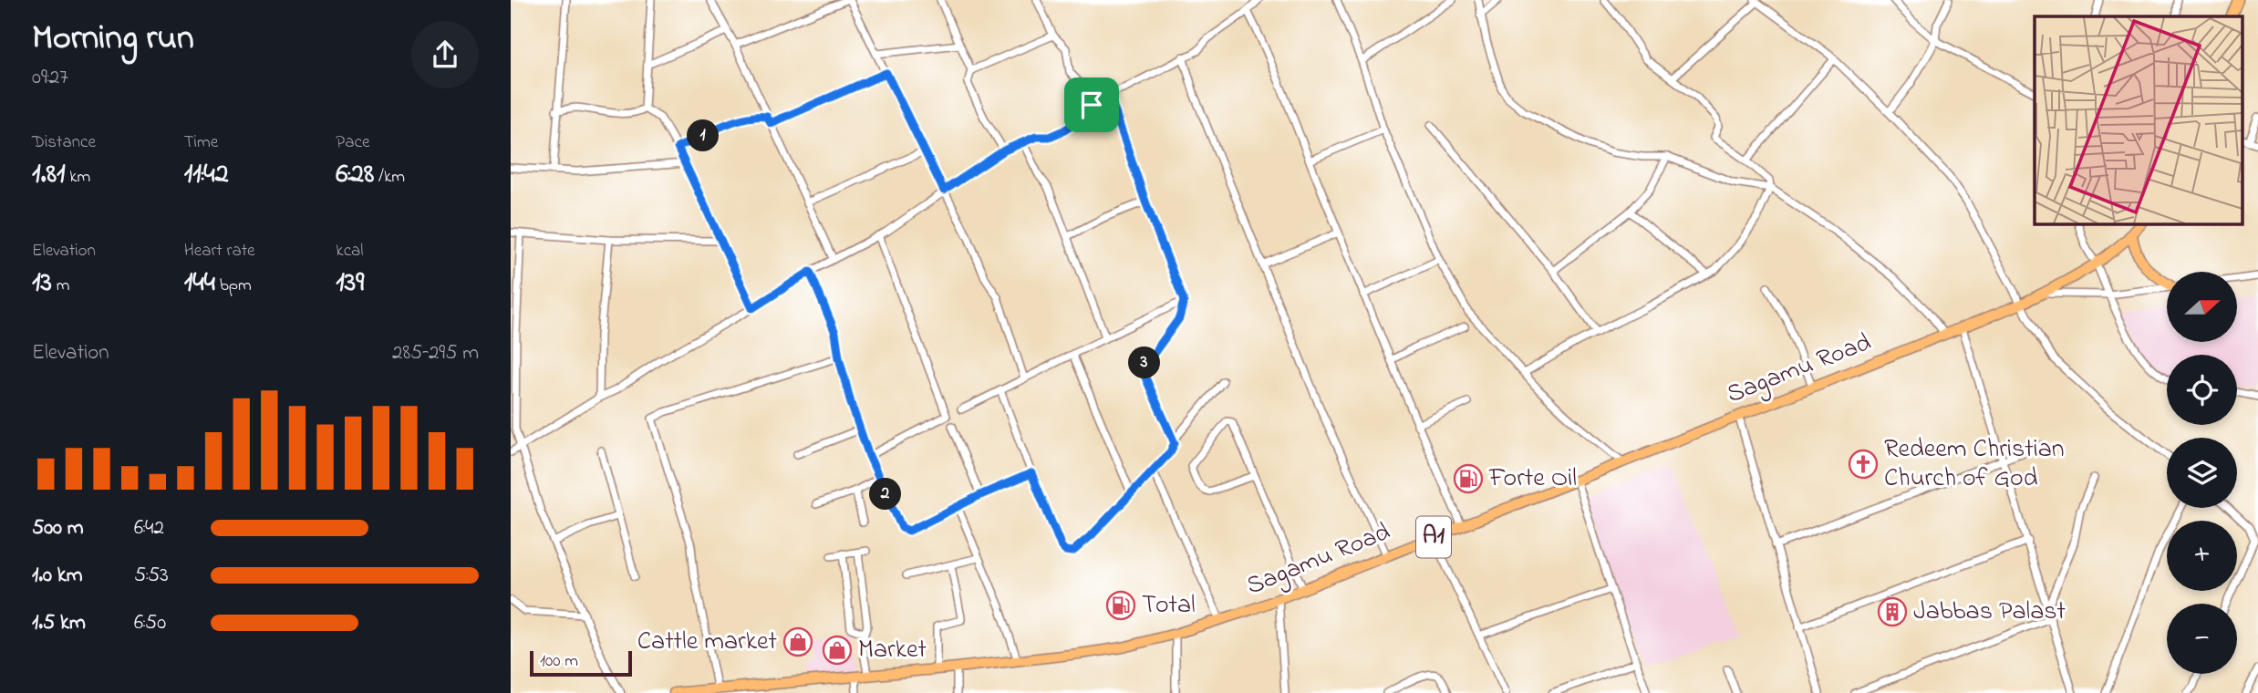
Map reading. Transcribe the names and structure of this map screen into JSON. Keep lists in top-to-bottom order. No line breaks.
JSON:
{"streets":{"highway":["Sagamu Road","A1"]},"places":{"church":["Redeem Christian Church of God"],"fuel station":["Forte Oil","Total"],"building":["Jabbas Palast"],"shop":["Cattle market","Market"]},"scale_bar":"100 m","north":"right","page":{"heading":["Morning run","09:27"],"stats":[["Distance","1.81 km"],["Time","11:42"],["Pace","6:28 /km"],["Elevation","13 m"],["Heart rate","144 bpm"],["kcal","139"]],"pins":["1","3","2"],"map_buttons":["+","−"],"chart":["Elevation","285–295 m"],"list":[{"name":"500 m","note":"6:42"},{"name":"1.0 km","note":"5:53"},{"name":"1.5 km","note":"6:50"}],"scale":"100 m"}}
